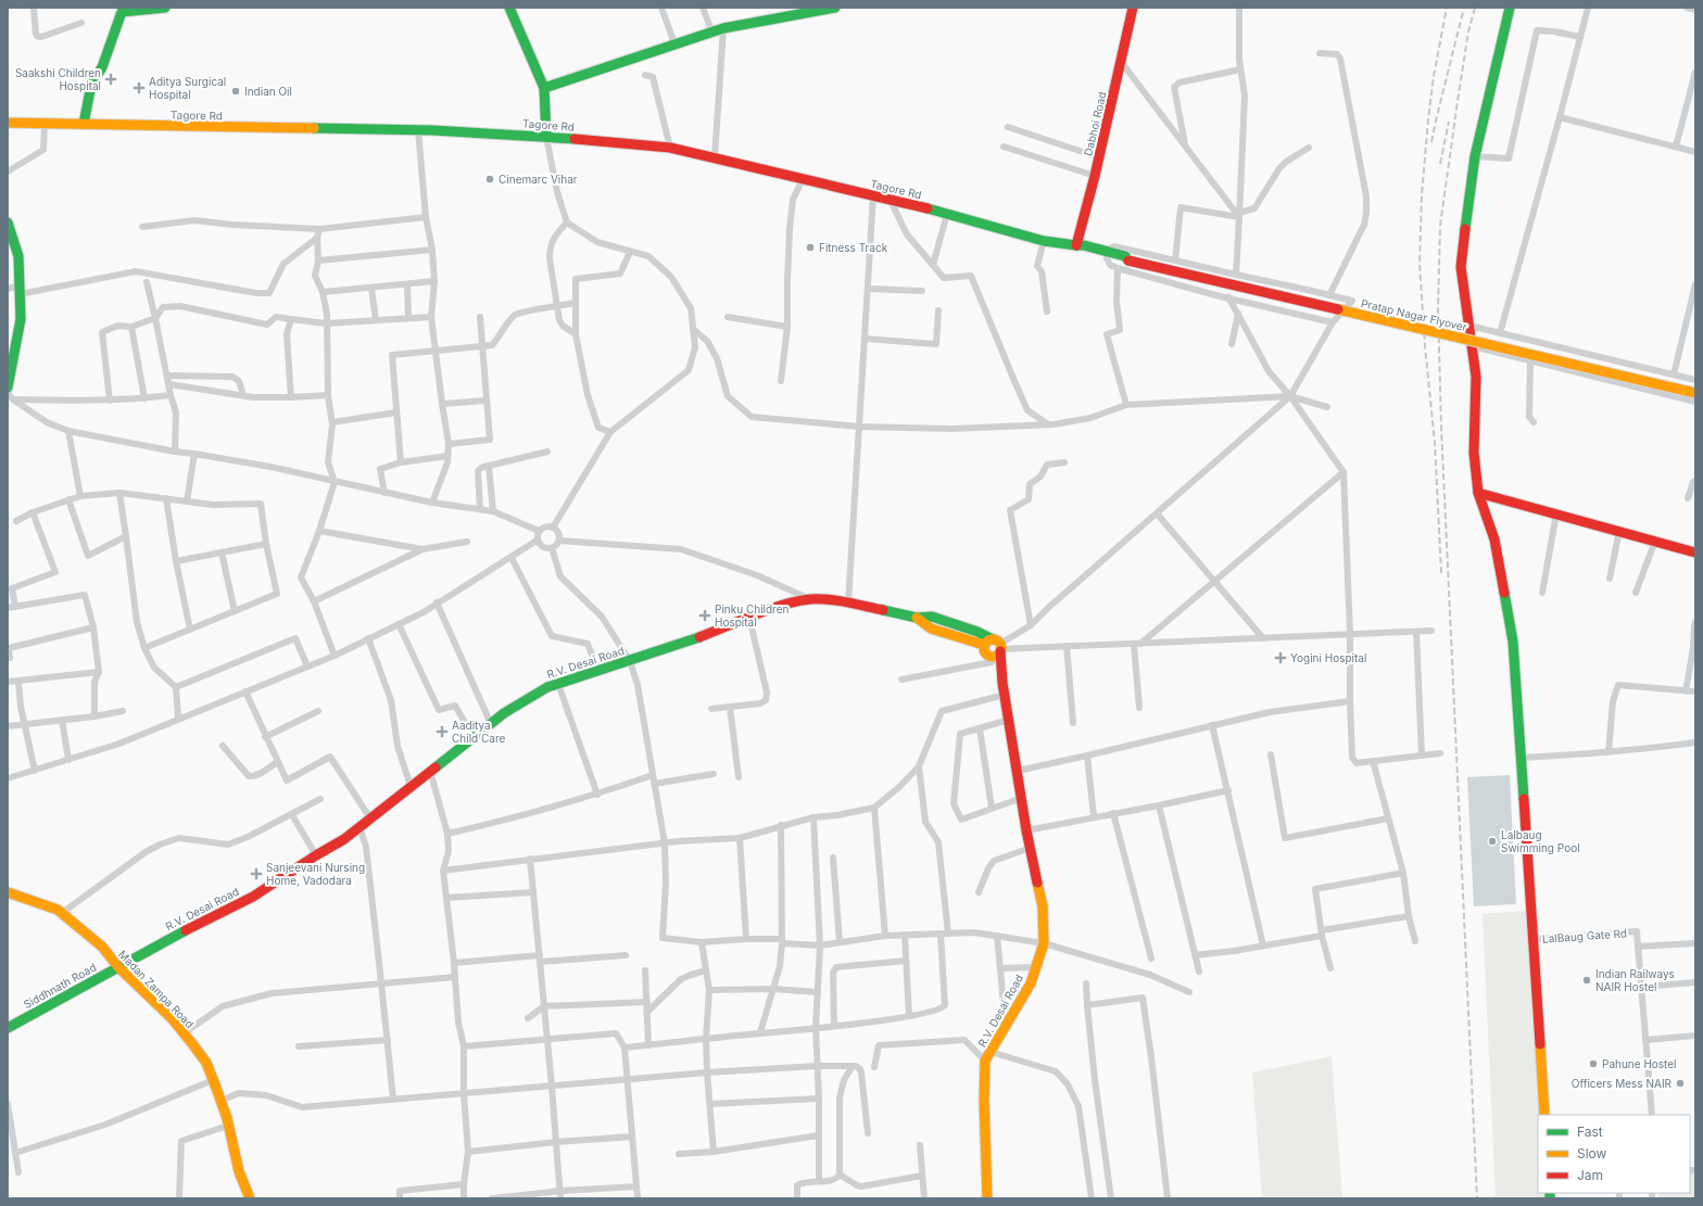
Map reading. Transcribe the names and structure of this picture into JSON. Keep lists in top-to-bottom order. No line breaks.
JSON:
{"streets":{"street":["Tagore Rd","Dabhoi Road","Pratap Nagar Flyover","R.V. Desai Road","LalBaug Gate Rd","Siddhnath Road","Madan Zampa Road"]},"crossings":[["Tagore Rd","Dabhoi Road"],["Tagore Rd","Pratap Nagar Flyover"],["R.V. Desai Road","Siddhnath Road"],["R.V. Desai Road","Madan Zampa Road"],["Siddhnath Road","Madan Zampa Road"]],"places":{"health":["Saakshi Children Hospital","Aditya Surgical Hospital","Pinku Children Hospital","Yogini Hospital","Aaditya Child Care","Sanjeevani Nursing Home, Vadodara"],"other":["Indian Oil","Cinemarc Vihar","Fitness Track","Lalbaug Swimming Pool","Indian Railways NAIR Hostel","Pahune Hostel","Officers Mess NAIR"]},"legend":["Fast","Slow","Jam"]}
